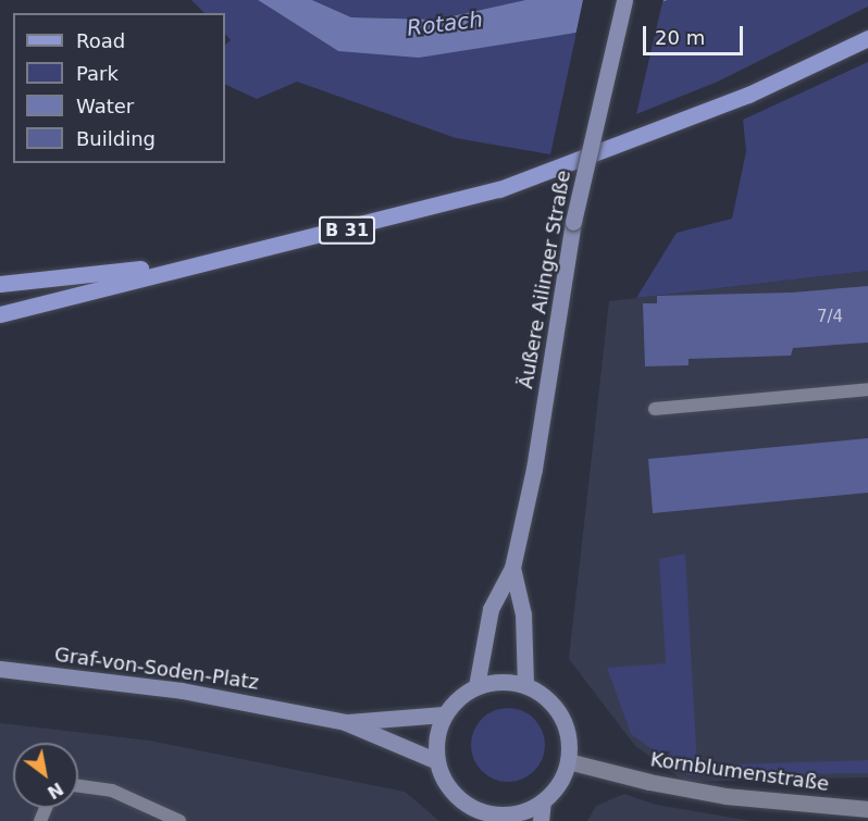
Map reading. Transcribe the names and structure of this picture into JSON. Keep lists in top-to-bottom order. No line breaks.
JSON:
{"streets":{"main road":["B 31","Äußere Ailinger Straße","Graf-von-Soden-Platz"],"street":["Kornblumenstraße"]},"crossings":[["Äußere Ailinger Straße","Graf-von-Soden-Platz"],["Äußere Ailinger Straße","Kornblumenstraße"],["Graf-von-Soden-Platz","Kornblumenstraße"]],"water":["Rotach"],"house_numbers":["7/4"],"legend":["Road","Park","Water","Building"],"scale_bar":"20 m","north":"bottom right"}
